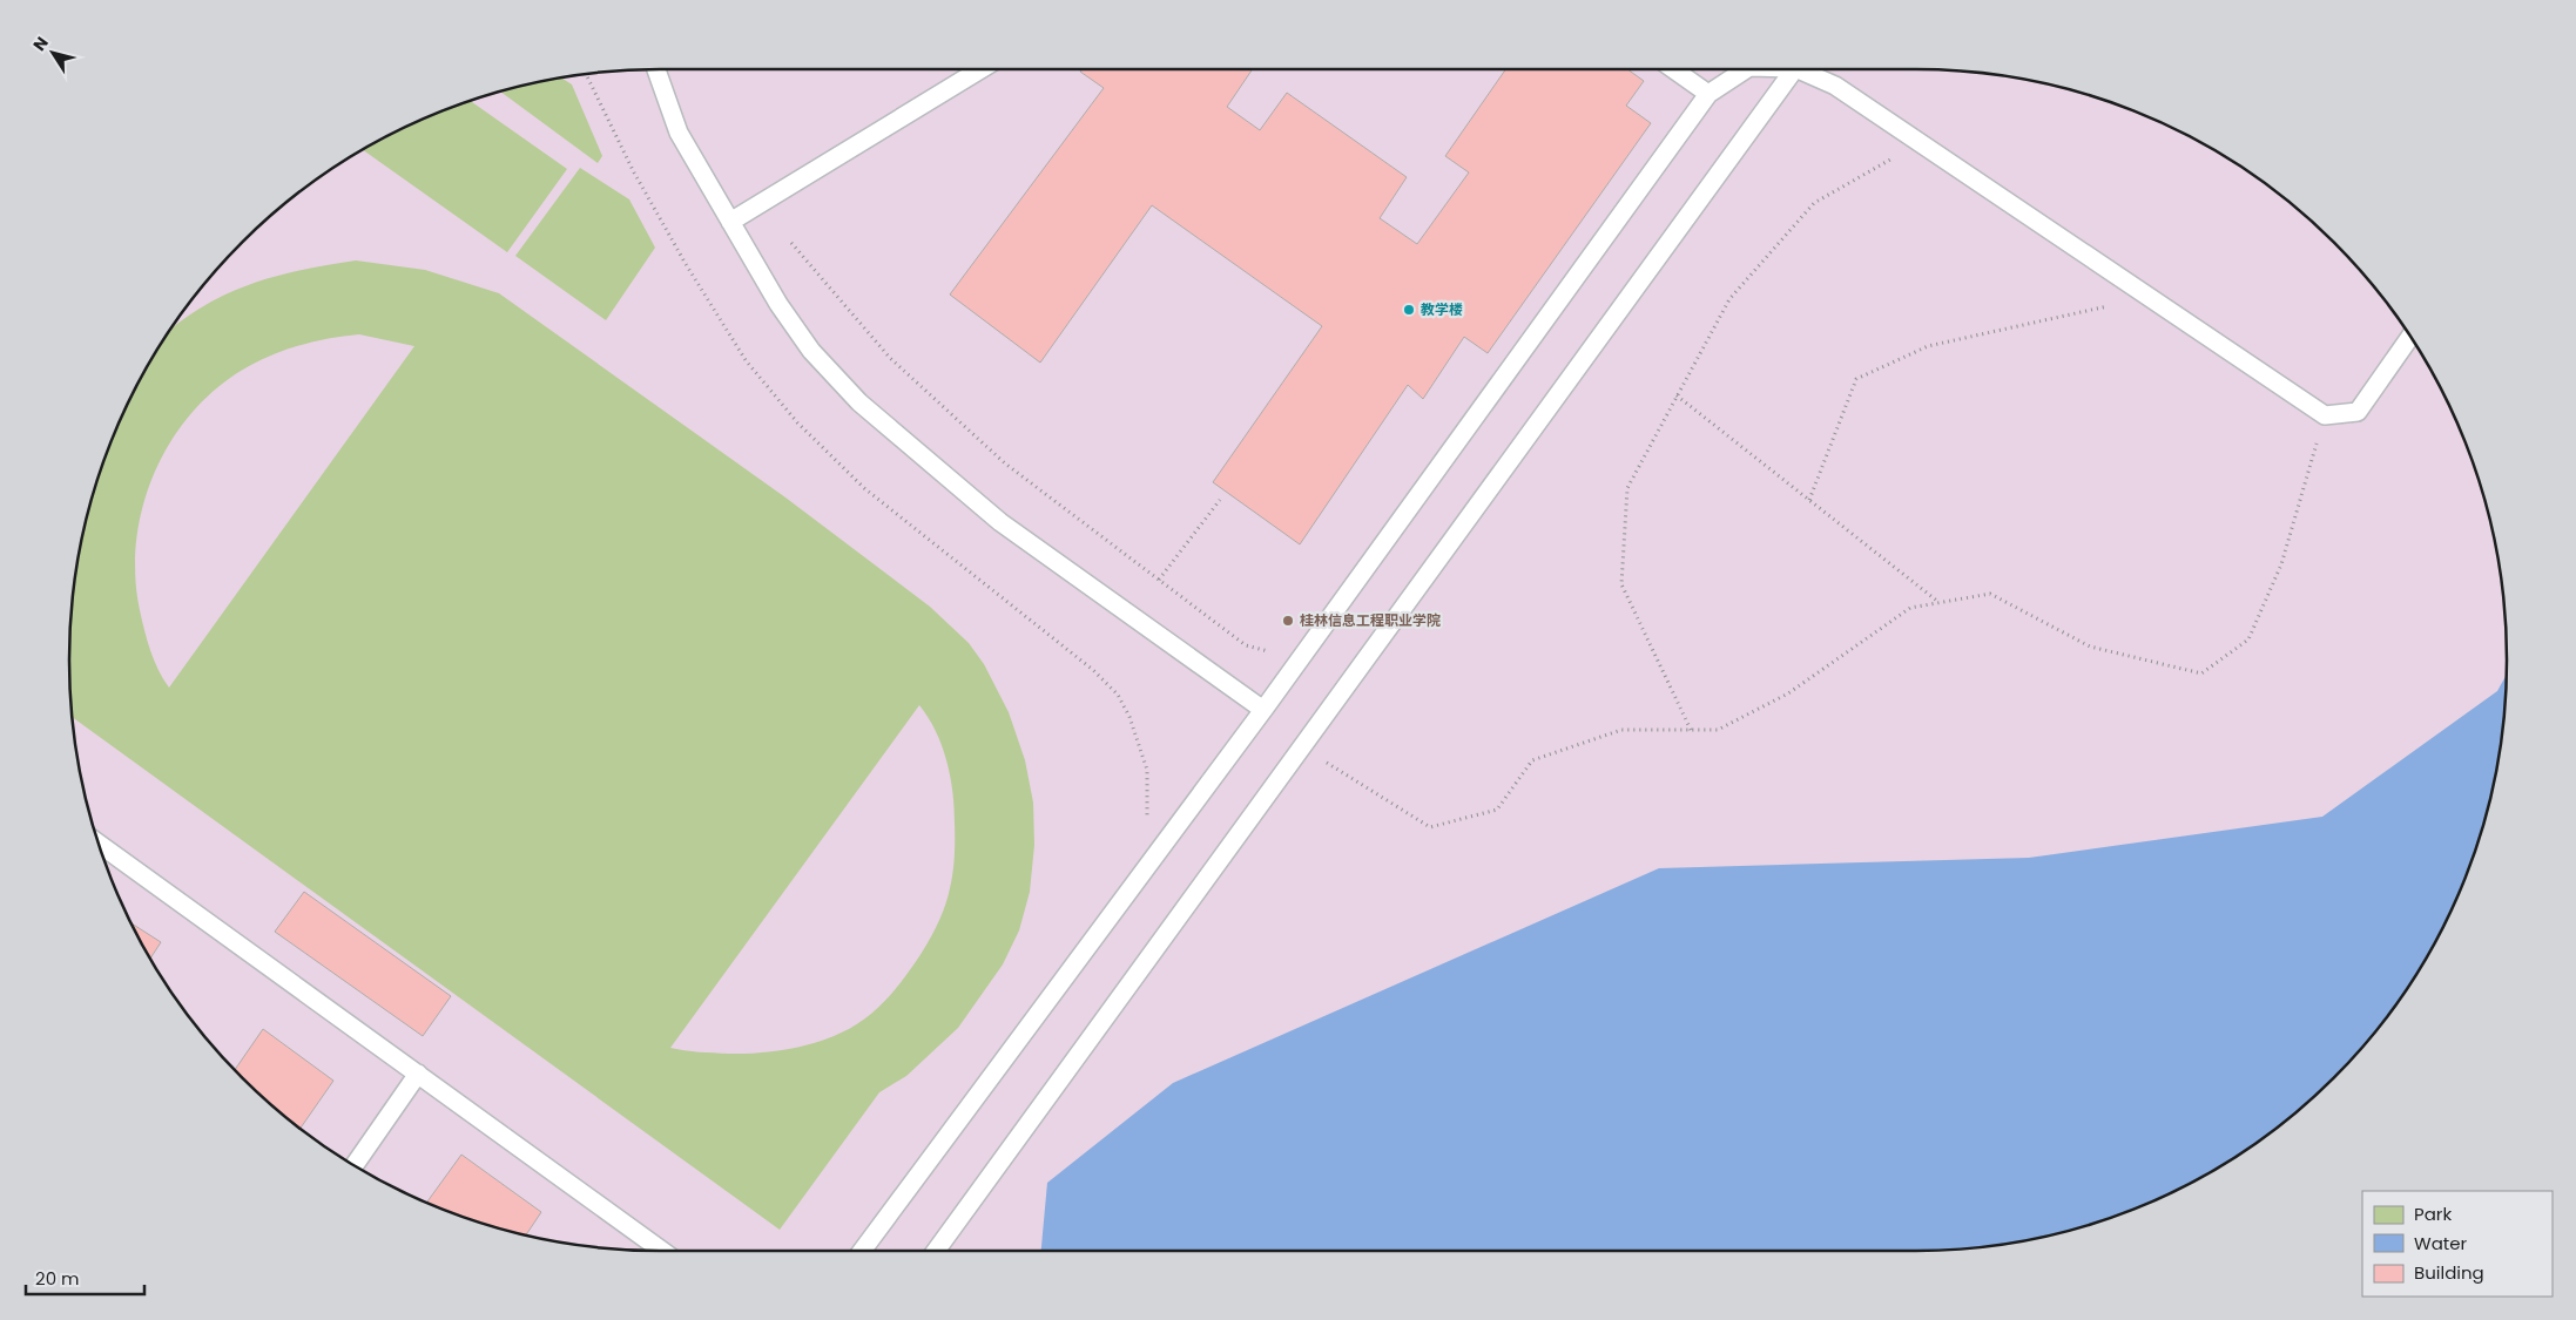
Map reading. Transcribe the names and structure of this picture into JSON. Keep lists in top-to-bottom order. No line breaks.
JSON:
{"places":["教学楼","桂林信息工程职业学院"],"legend":["Park","Water","Building"],"scale_bar":"20 m","north":"top left"}
